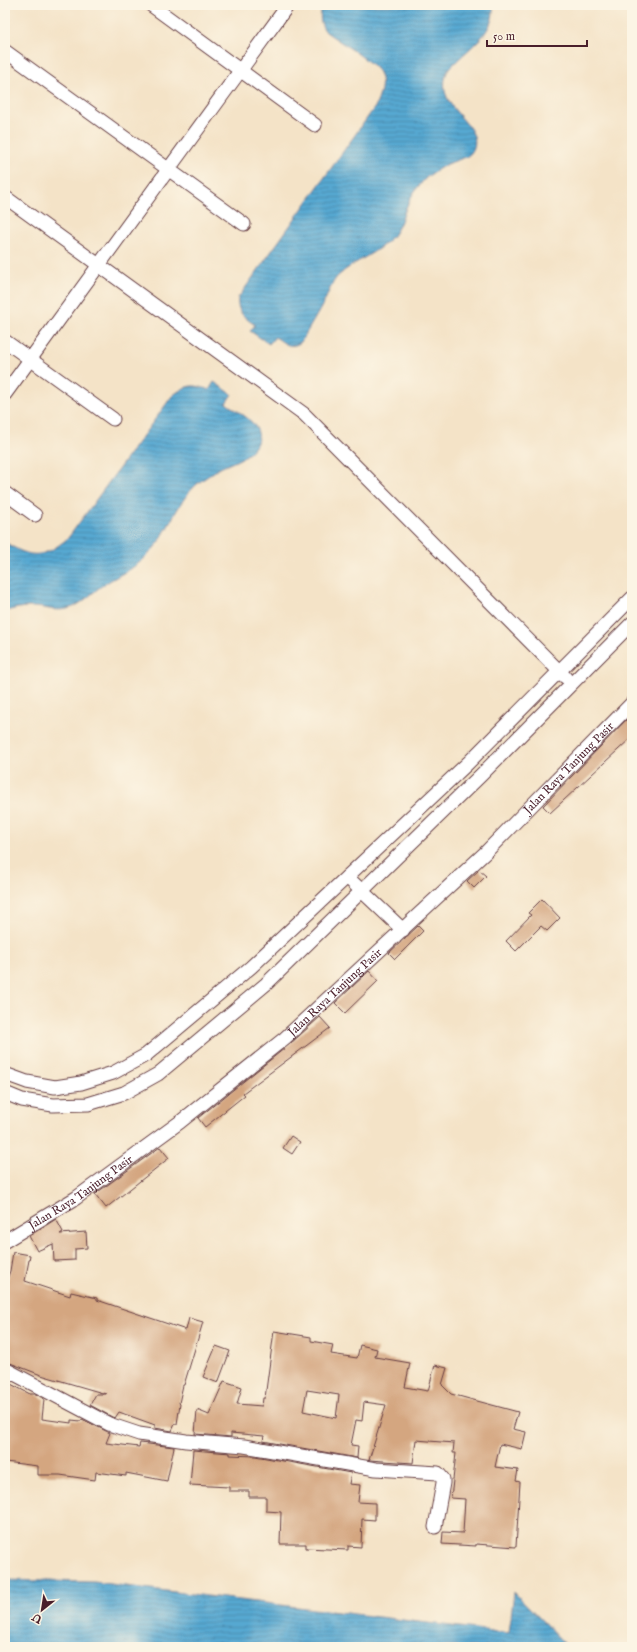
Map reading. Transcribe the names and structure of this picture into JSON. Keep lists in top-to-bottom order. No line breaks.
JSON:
{"streets":{"street":["Jalan Raya Tanjung Pasir"]},"scale_bar":"50 m","north":"bottom left"}
